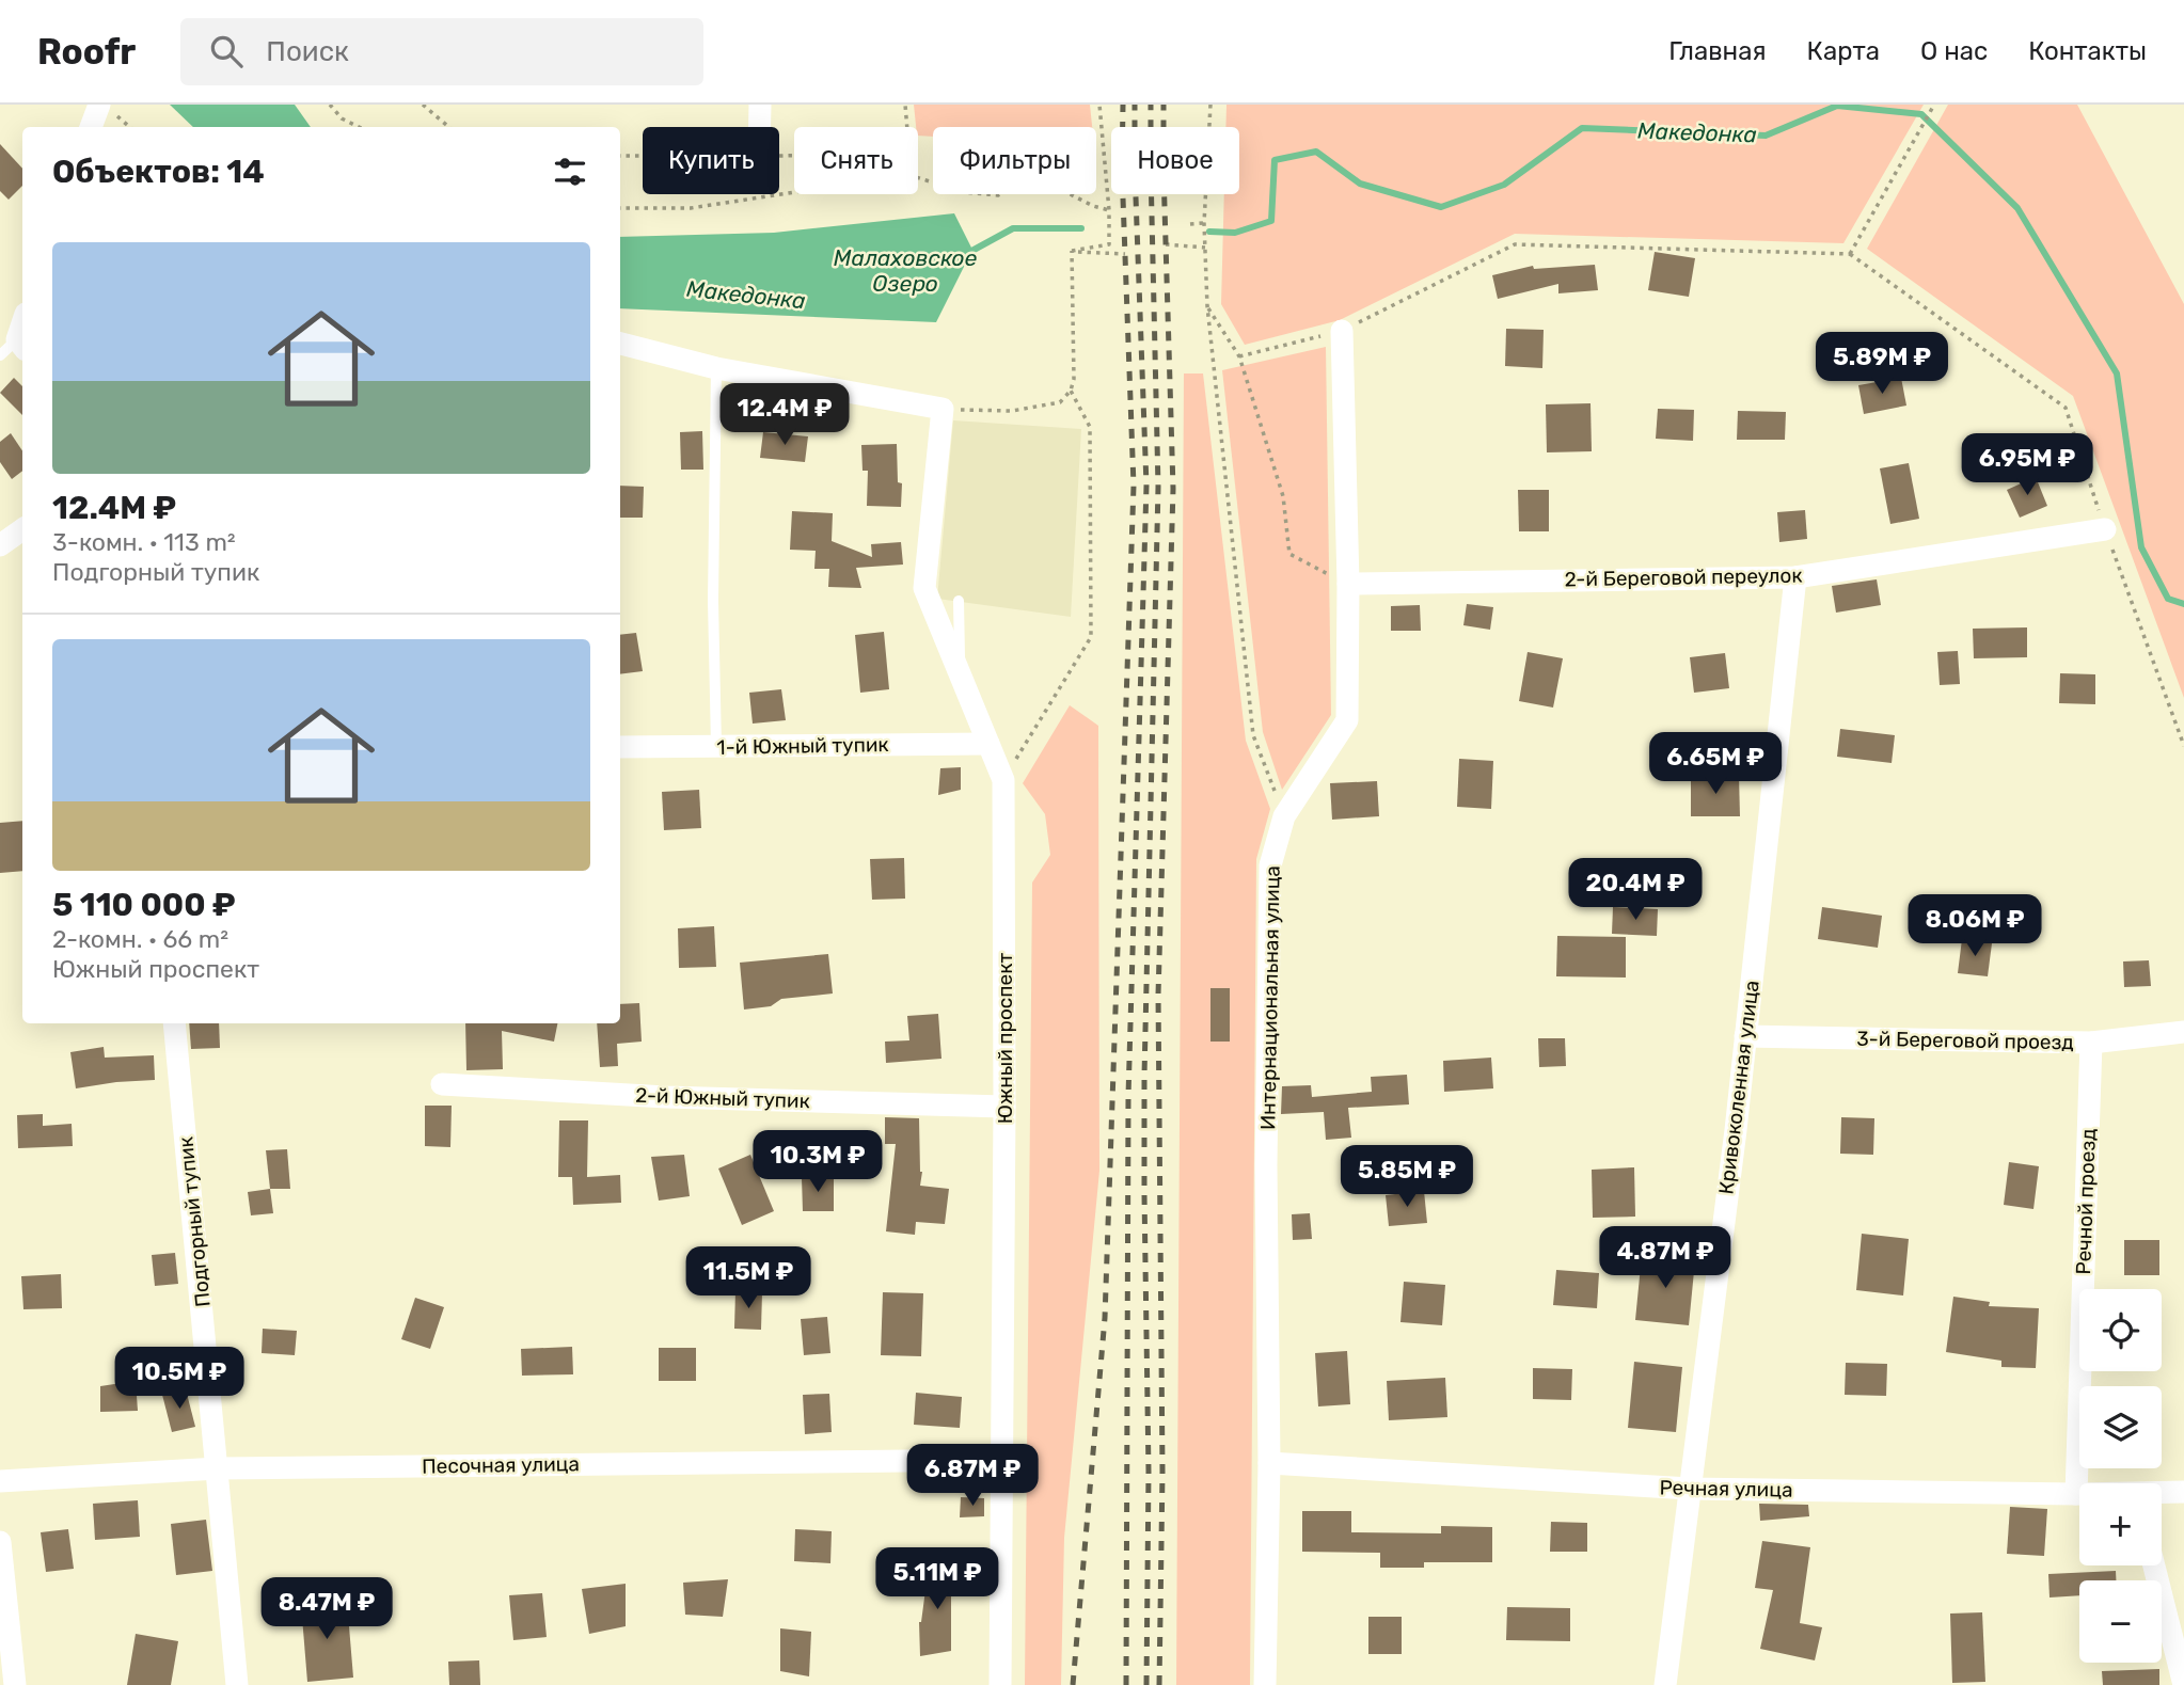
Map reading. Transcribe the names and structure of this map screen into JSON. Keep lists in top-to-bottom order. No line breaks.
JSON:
{"streets":{"street":["2-й Береговой переулок","1-й Южный тупик","Интернациональная улица","Южный проспект","3-й Береговой проезд","Кривоколенная улица","2-й Южный тупик","Речной проезд","Подгорный тупик","Песочная улица","Речная улица"]},"crossings":[["2-й Береговой переулок","Интернациональная улица"],["2-й Береговой переулок","Кривоколенная улица"],["1-й Южный тупик","Южный проспект"],["Интернациональная улица","Речная улица"],["Южный проспект","2-й Южный тупик"],["Южный проспект","Песочная улица"],["3-й Береговой проезд","Кривоколенная улица"],["3-й Береговой проезд","Речной проезд"],["Кривоколенная улица","Речная улица"],["Речной проезд","Речная улица"],["Подгорный тупик","Песочная улица"]],"water":["Македонка","Малаховское Озеро"],"page":{"header":"Roofr","search":"Поиск","nav":["Главная","Карта","О нас","Контакты"],"chip":["Купить","Снять","Фильтры","Новое"],"heading":"Объектов: 14","list":[{"name":"12.4M ₽","note":"3-комн. · 113 m² · Подгорный тупик"},{"name":"5 110 000 ₽","note":"2-комн. · 66 m² · Южный проспект"}],"price":["5.89M ₽","12.4M ₽","6.95M ₽","6.65M ₽","20.4M ₽","8.06M ₽","10.3M ₽","5.85M ₽","4.87M ₽","11.5M ₽","10.5M ₽","6.87M ₽","5.11M ₽","8.47M ₽"],"map_buttons":["+","−"]}}
